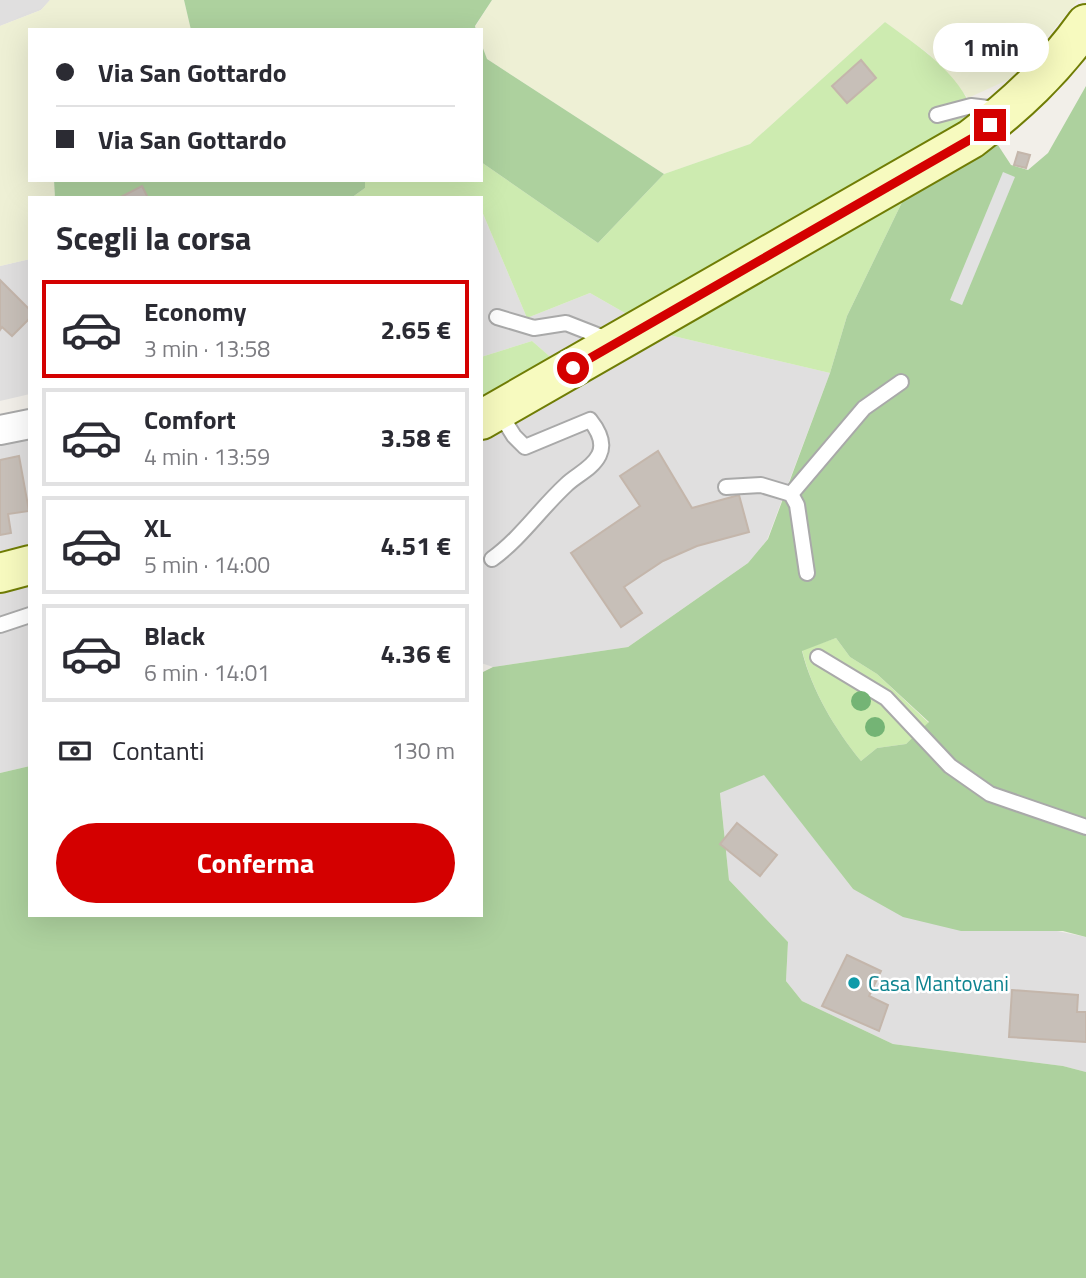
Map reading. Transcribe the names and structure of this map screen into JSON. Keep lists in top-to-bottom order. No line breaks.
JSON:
{"places":["Casa Mantovani"],"page":{"bubble":"1 min","banner":["Via San Gottardo","Via San Gottardo"],"heading":"Scegli la corsa","list":[{"name":"Economy","note":"3 min · 13:58","value":"2.65 €"},{"name":"Comfort","note":"4 min · 13:59","value":"3.58 €"},{"name":"XL","note":"5 min · 14:00","value":"4.51 €"},{"name":"Black","note":"6 min · 14:01","value":"4.36 €"}],"pay":["Contanti","130 m"],"buttons":"Conferma"}}
